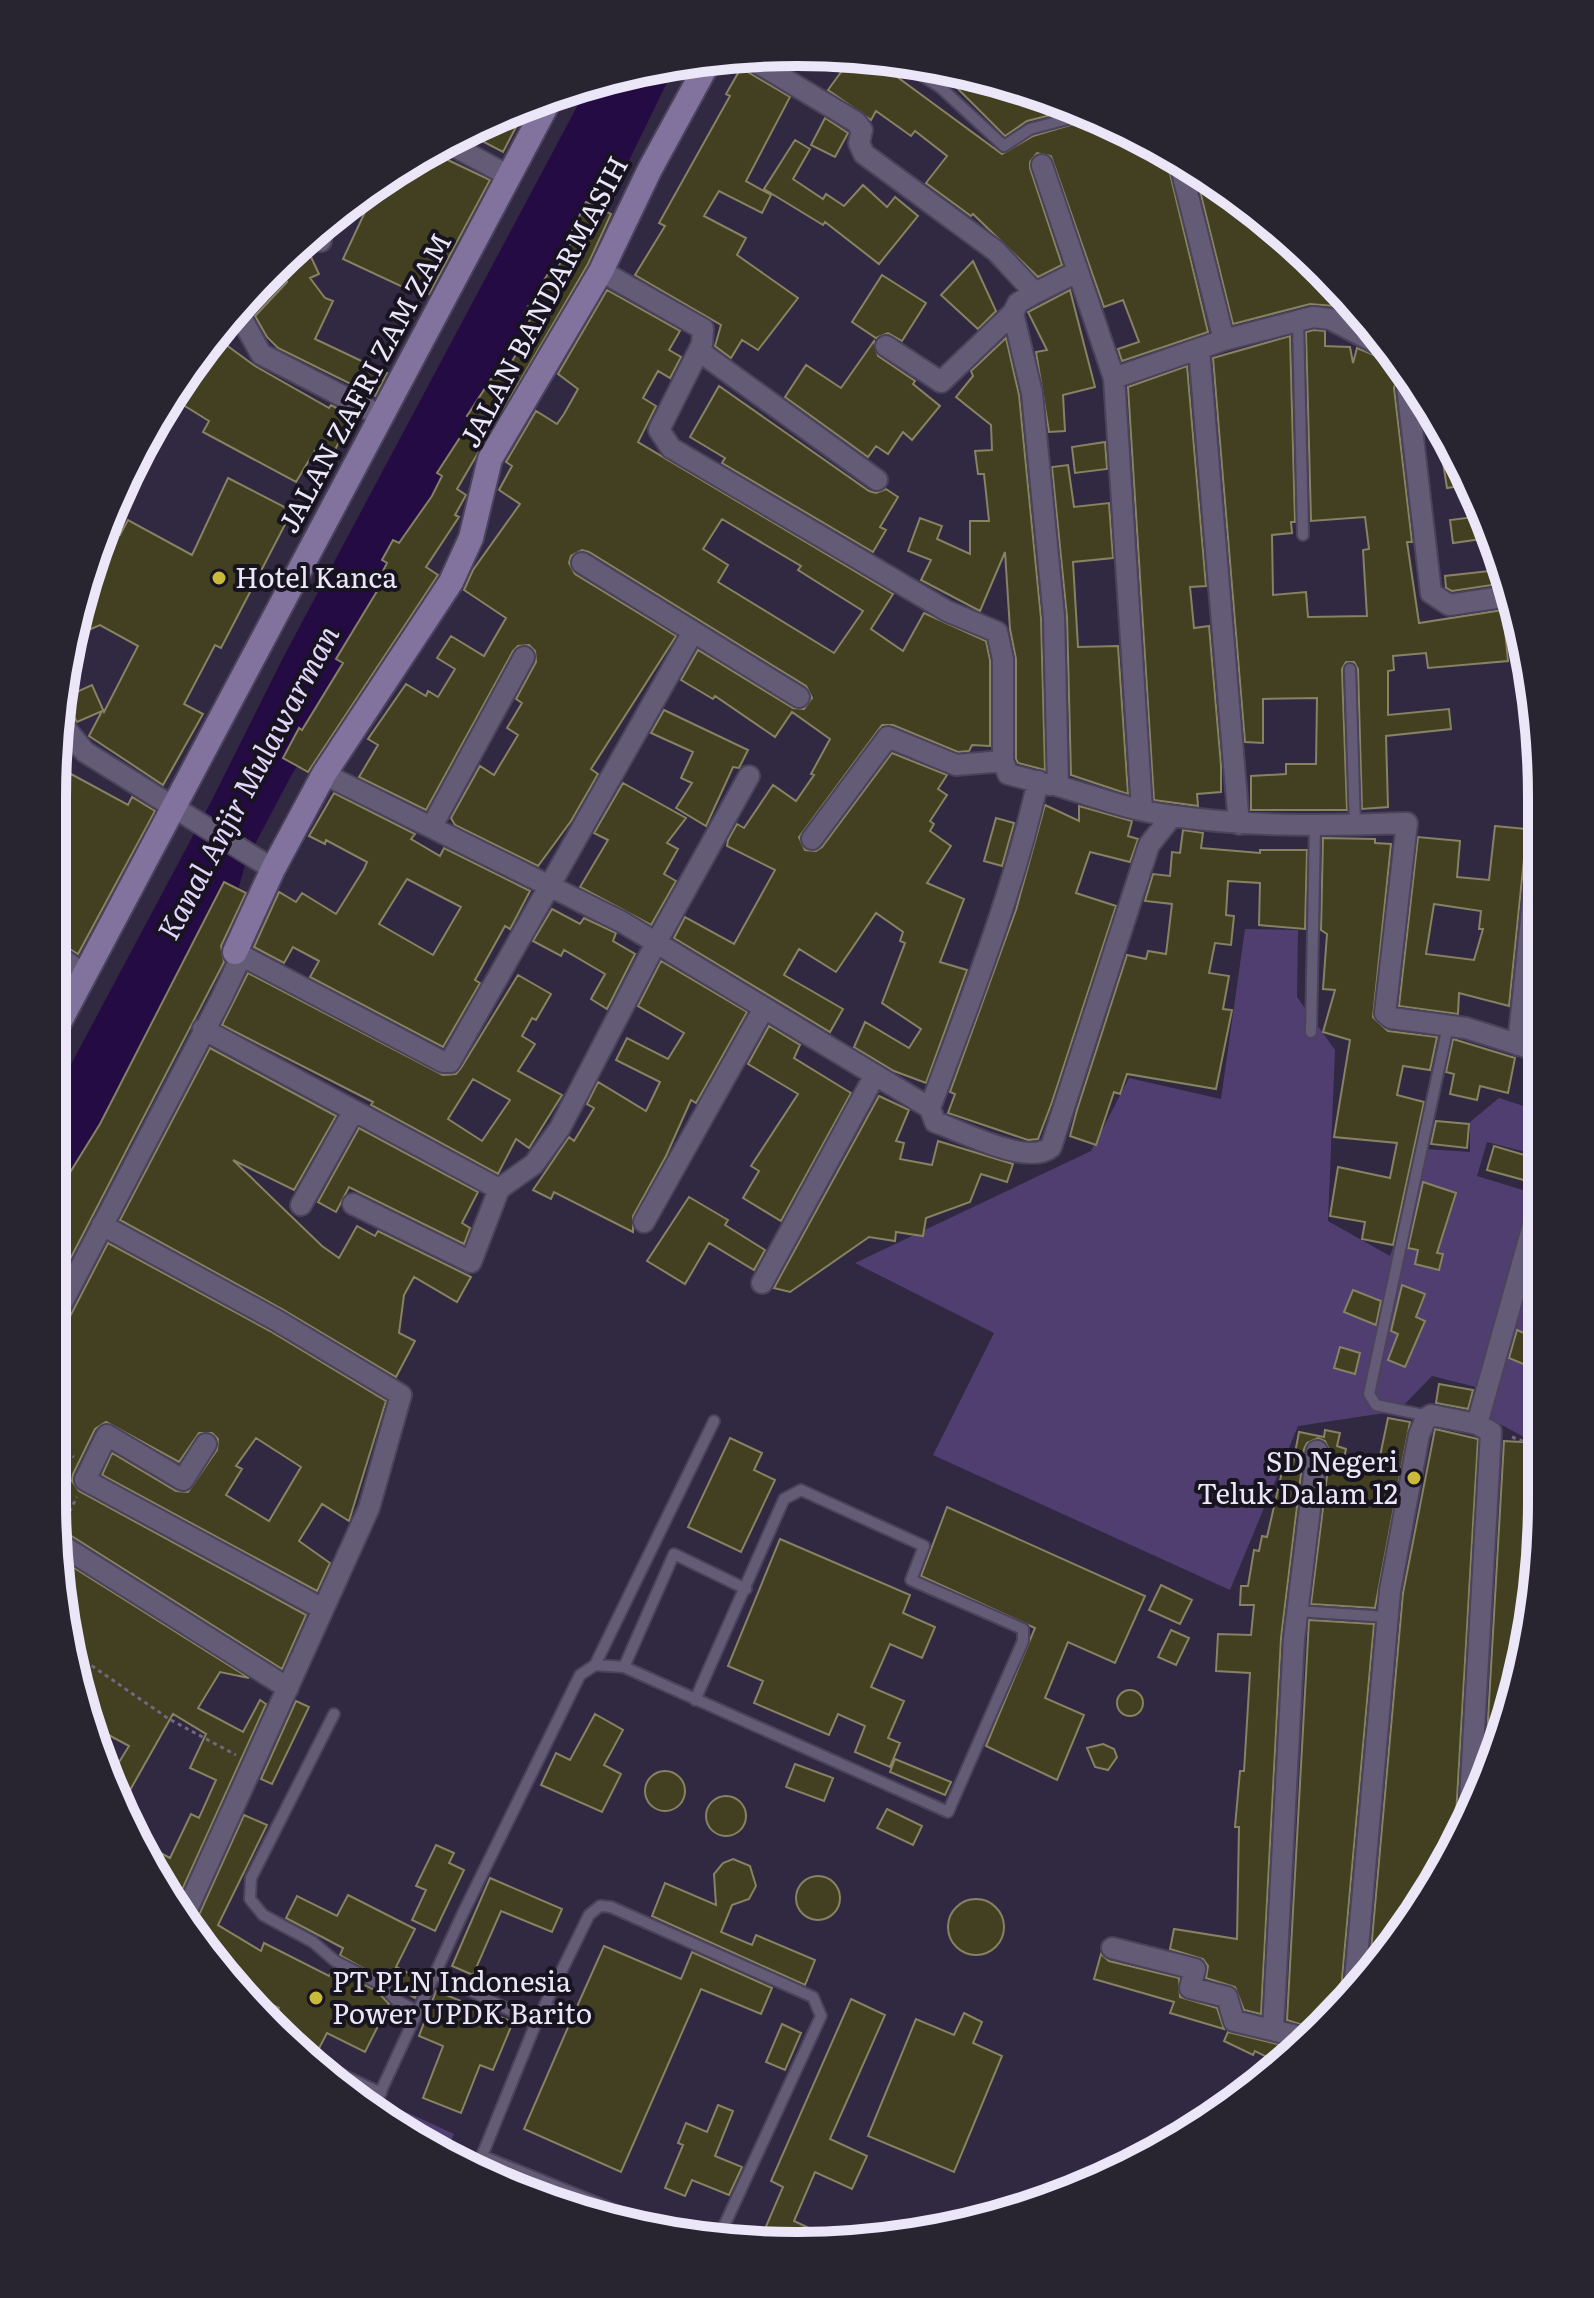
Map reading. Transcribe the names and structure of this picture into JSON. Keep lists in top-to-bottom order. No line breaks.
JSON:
{"streets":{"main road":["JALAN BANDARMASIH","JALAN ZAFRI ZAM ZAM"]},"water":["Kanal Anjir Mulawarman"],"places":["Hotel Kanca","SD Negeri Teluk Dalam 12","PT PLN Indonesia Power UPDK Barito"]}
